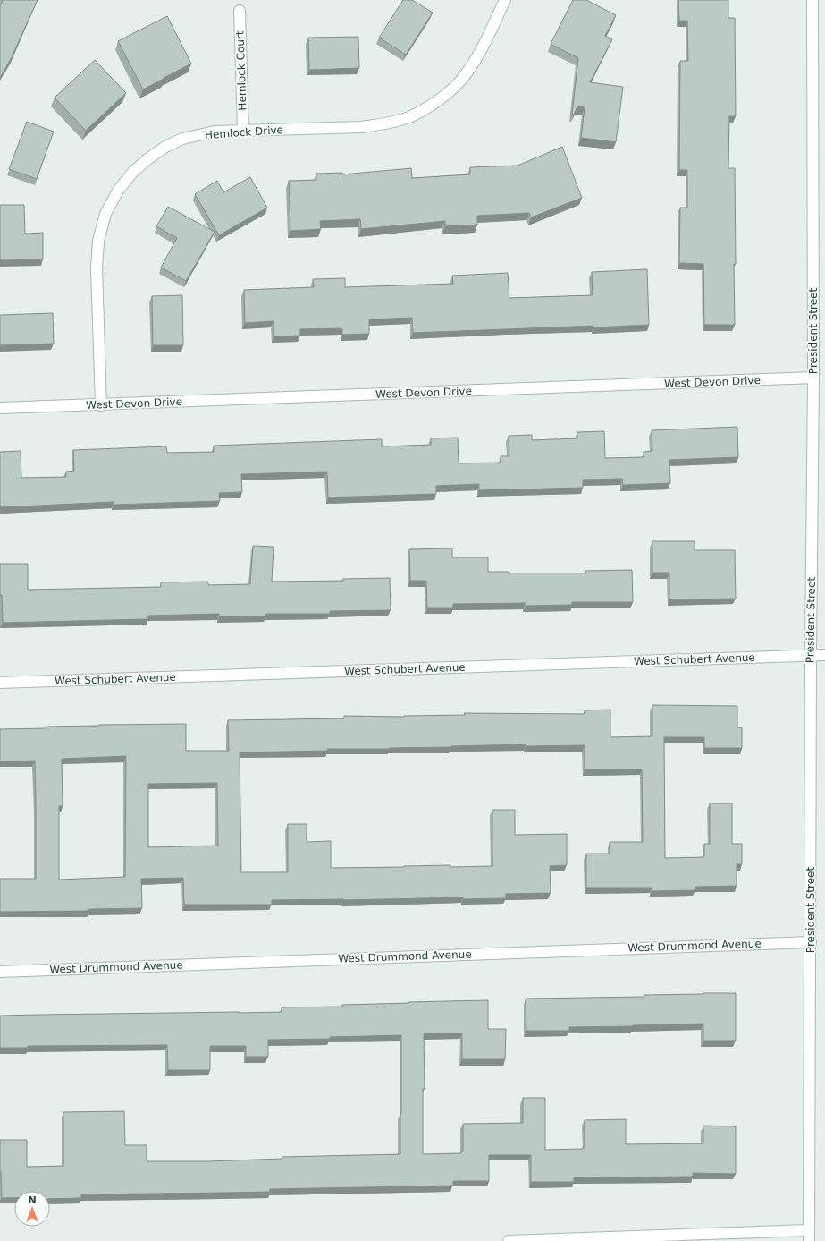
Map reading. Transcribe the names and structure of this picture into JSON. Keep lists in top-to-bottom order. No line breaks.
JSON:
{"streets":{"street":["Hemlock Court","Hemlock Drive","President Street","West Devon Drive","West Schubert Avenue","West Drummond Avenue"]},"crossings":[["Hemlock Court","Hemlock Drive"],["Hemlock Drive","West Devon Drive"],["President Street","West Devon Drive"],["President Street","West Schubert Avenue"],["President Street","West Drummond Avenue"]],"north":"top"}
